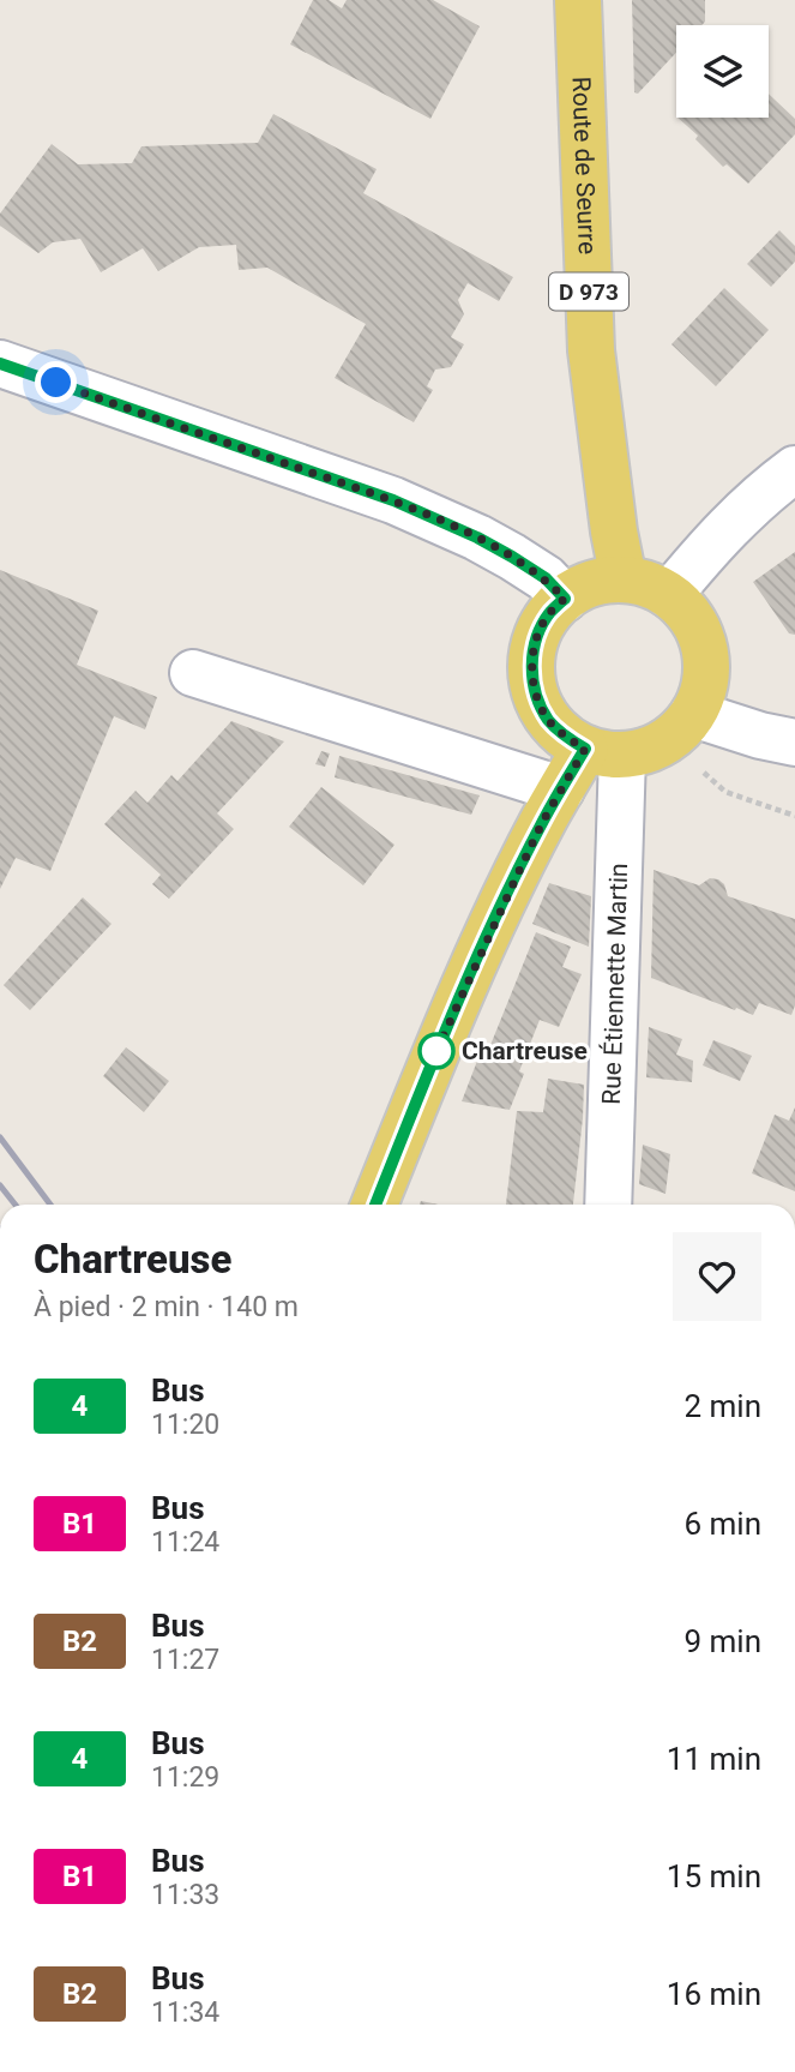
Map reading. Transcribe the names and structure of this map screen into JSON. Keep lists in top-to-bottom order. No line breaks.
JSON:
{"streets":{"main road":["Route de Seurre","D 973"],"street":["Rue Étiennette Martin"]},"crossings":[["Route de Seurre","Rue Étiennette Martin"]],"places":["Chartreuse"],"lines":["bus line 4"],"page":{"heading":["Chartreuse","À pied · 2 min · 140 m"],"list":[{"mark":"4","name":"Bus","note":"11:20","value":"2 min"},{"mark":"B1","name":"Bus","note":"11:24","value":"6 min"},{"mark":"B2","name":"Bus","note":"11:27","value":"9 min"},{"mark":"4","name":"Bus","note":"11:29","value":"11 min"},{"mark":"B1","name":"Bus","note":"11:33","value":"15 min"},{"mark":"B2","name":"Bus","note":"11:34","value":"16 min"}]}}
